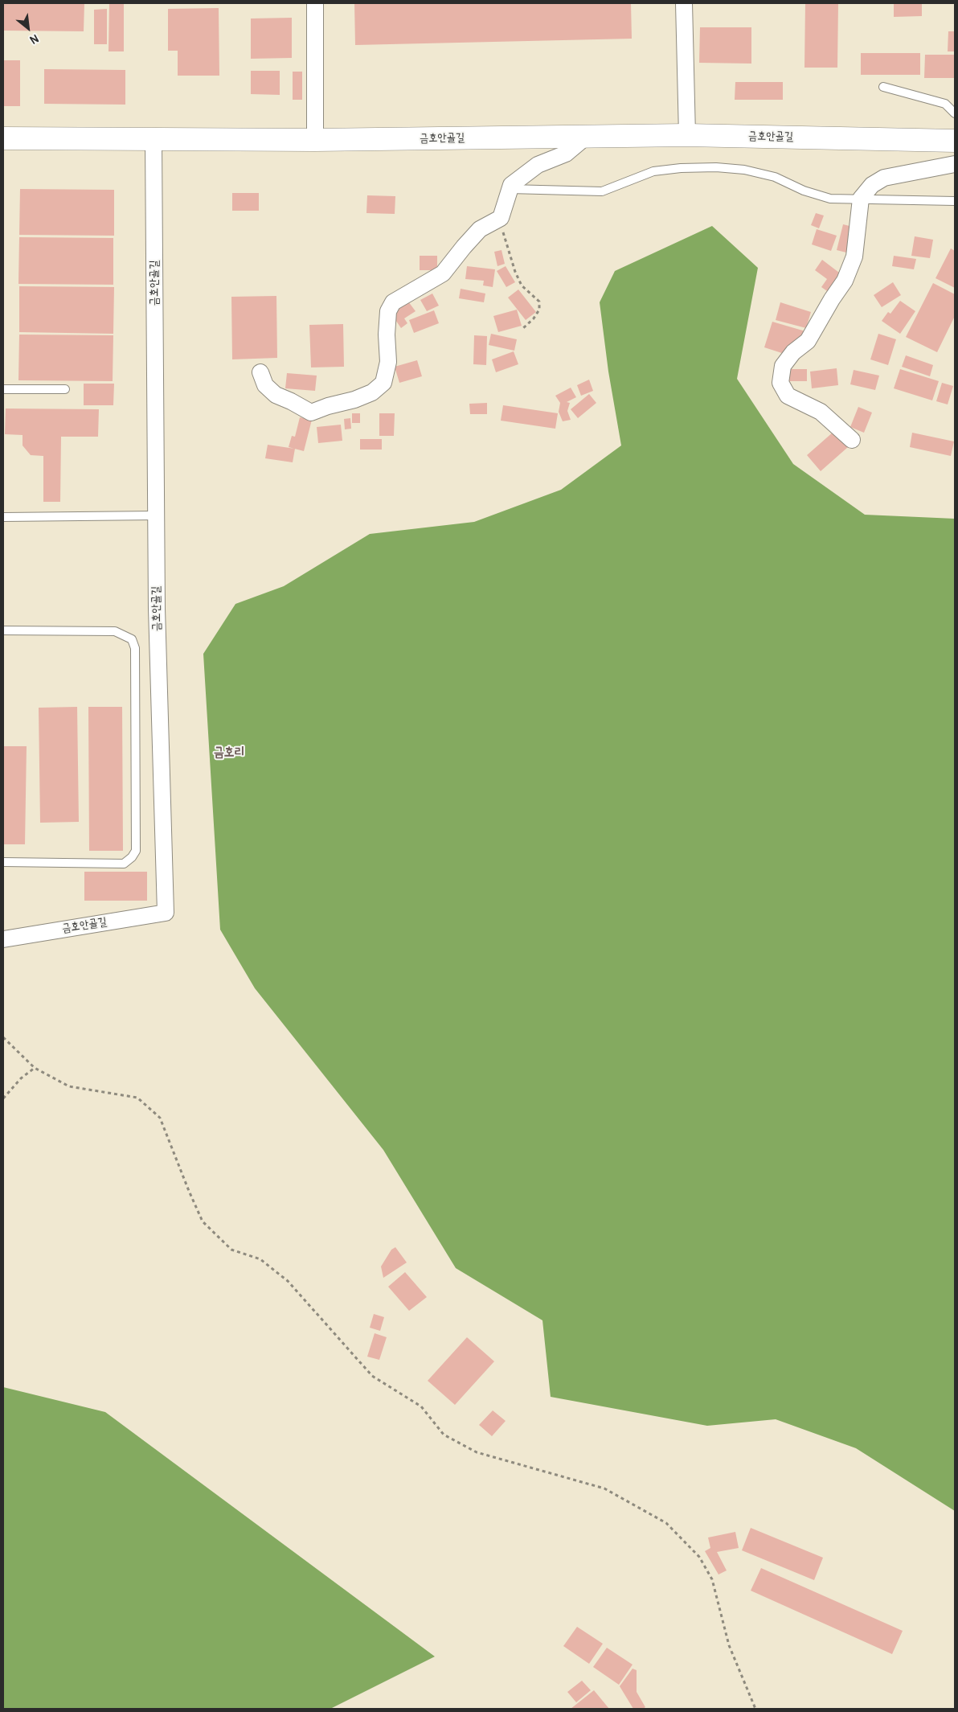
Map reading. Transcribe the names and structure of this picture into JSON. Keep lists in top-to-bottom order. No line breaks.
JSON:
{"streets":{"street":["금호안골길"]},"districts":["금호리"],"north":"bottom right"}
